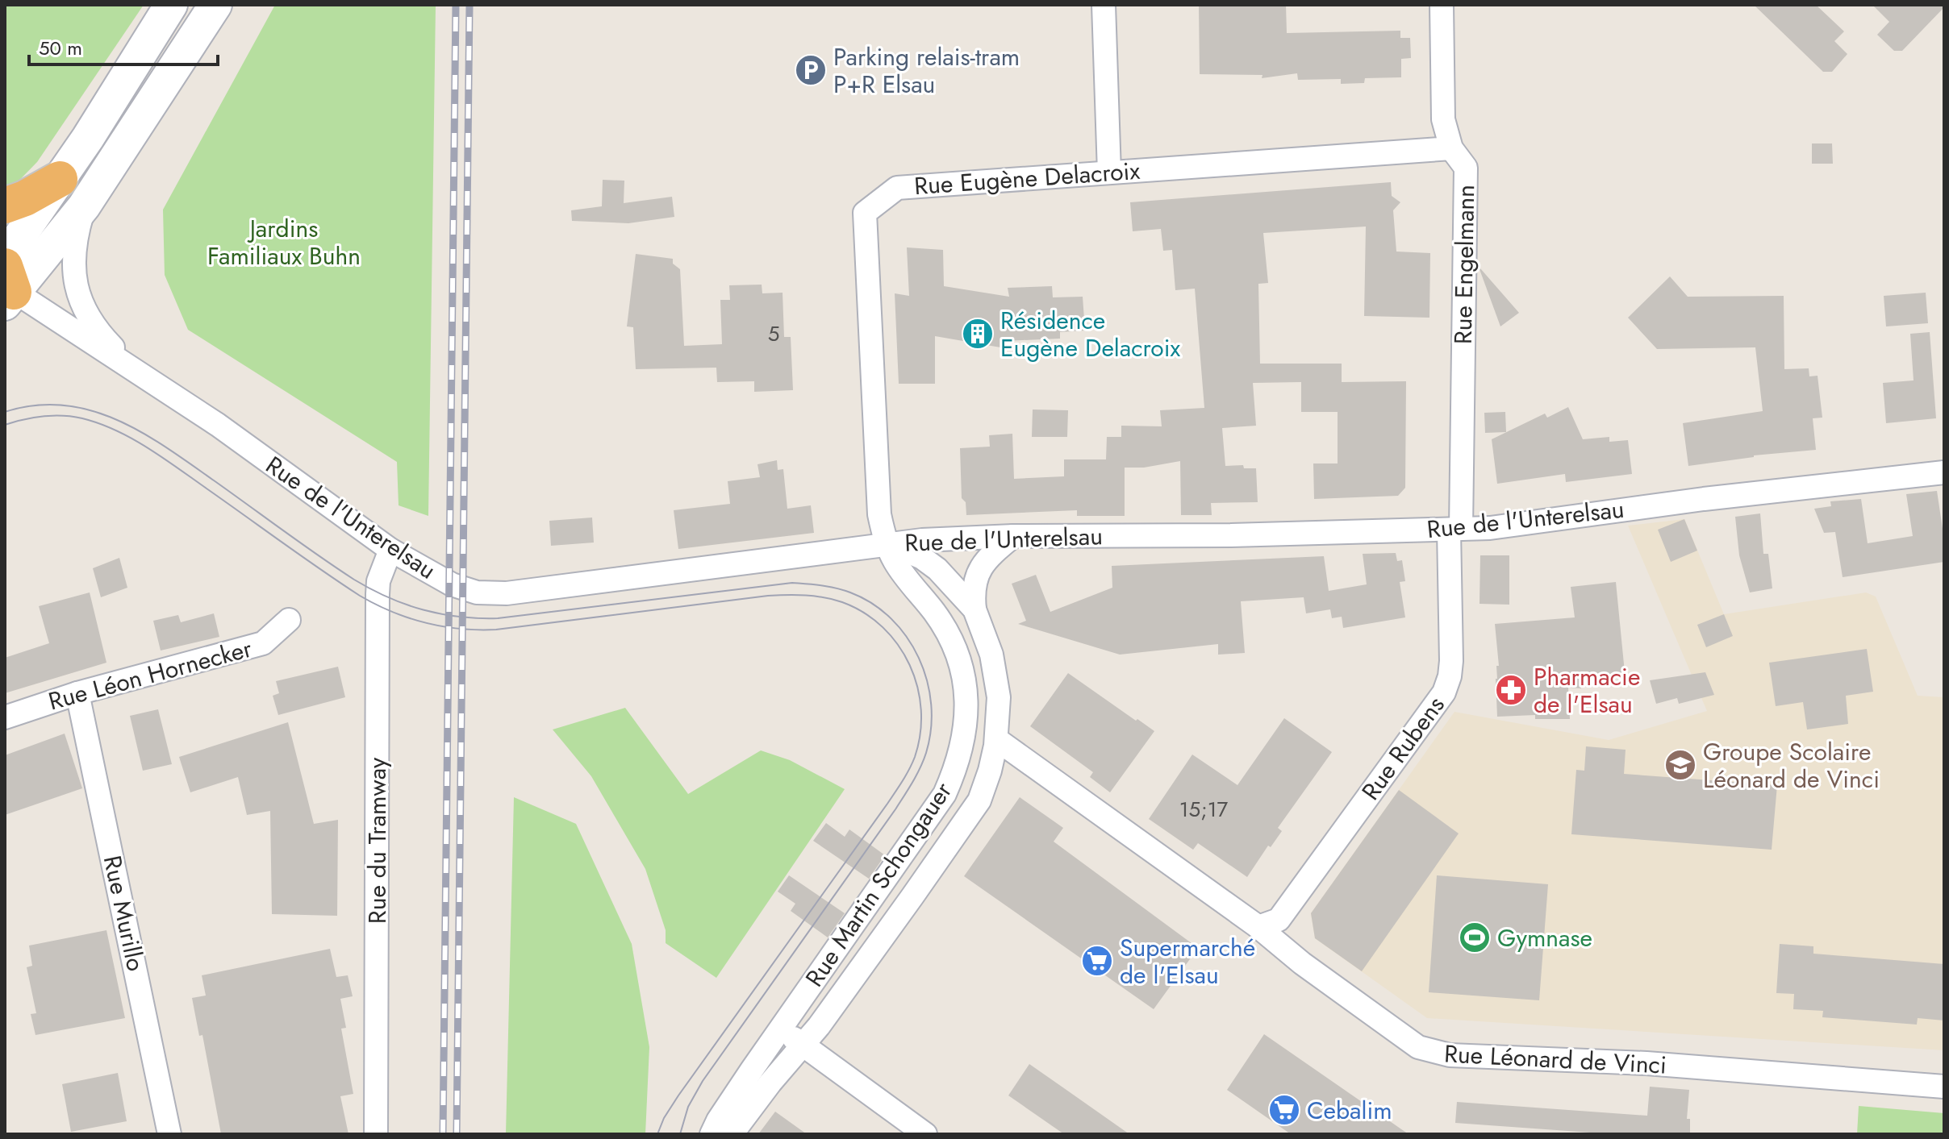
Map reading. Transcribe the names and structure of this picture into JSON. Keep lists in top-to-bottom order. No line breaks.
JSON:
{"streets":{"street":["Rue Eugène Delacroix","Rue Engelmann","Rue de l'Unterelsau","Rue Léon Hornecker","Rue Rubens","Rue du Tramway","Rue Martin Schongauer","Rue Murillo","Rue Léonard de Vinci"]},"crossings":[["Rue Eugène Delacroix","Rue Engelmann"],["Rue Eugène Delacroix","Rue de l'Unterelsau"],["Rue Eugène Delacroix","Rue Martin Schongauer"],["Rue Engelmann","Rue de l'Unterelsau"],["Rue Engelmann","Rue Rubens"],["Rue de l'Unterelsau","Rue Rubens"],["Rue de l'Unterelsau","Rue du Tramway"],["Rue de l'Unterelsau","Rue Martin Schongauer"],["Rue Léon Hornecker","Rue Murillo"],["Rue Rubens","Rue Léonard de Vinci"],["Rue Martin Schongauer","Rue Léonard de Vinci"]],"parks":["Jardins Familiaux Buhn"],"places":{"parking":["Parking relais-tram P+R Elsau"],"building":["Résidence Eugène Delacroix"],"pharmacy":["Pharmacie de l'Elsau"],"school or university":["Groupe Scolaire Léonard de Vinci"],"sports":["Gymnase"],"supermarket":["Supermarché de l'Elsau","Cebalim"]},"house_numbers":["5","15;17"],"scale_bar":"50 m"}
